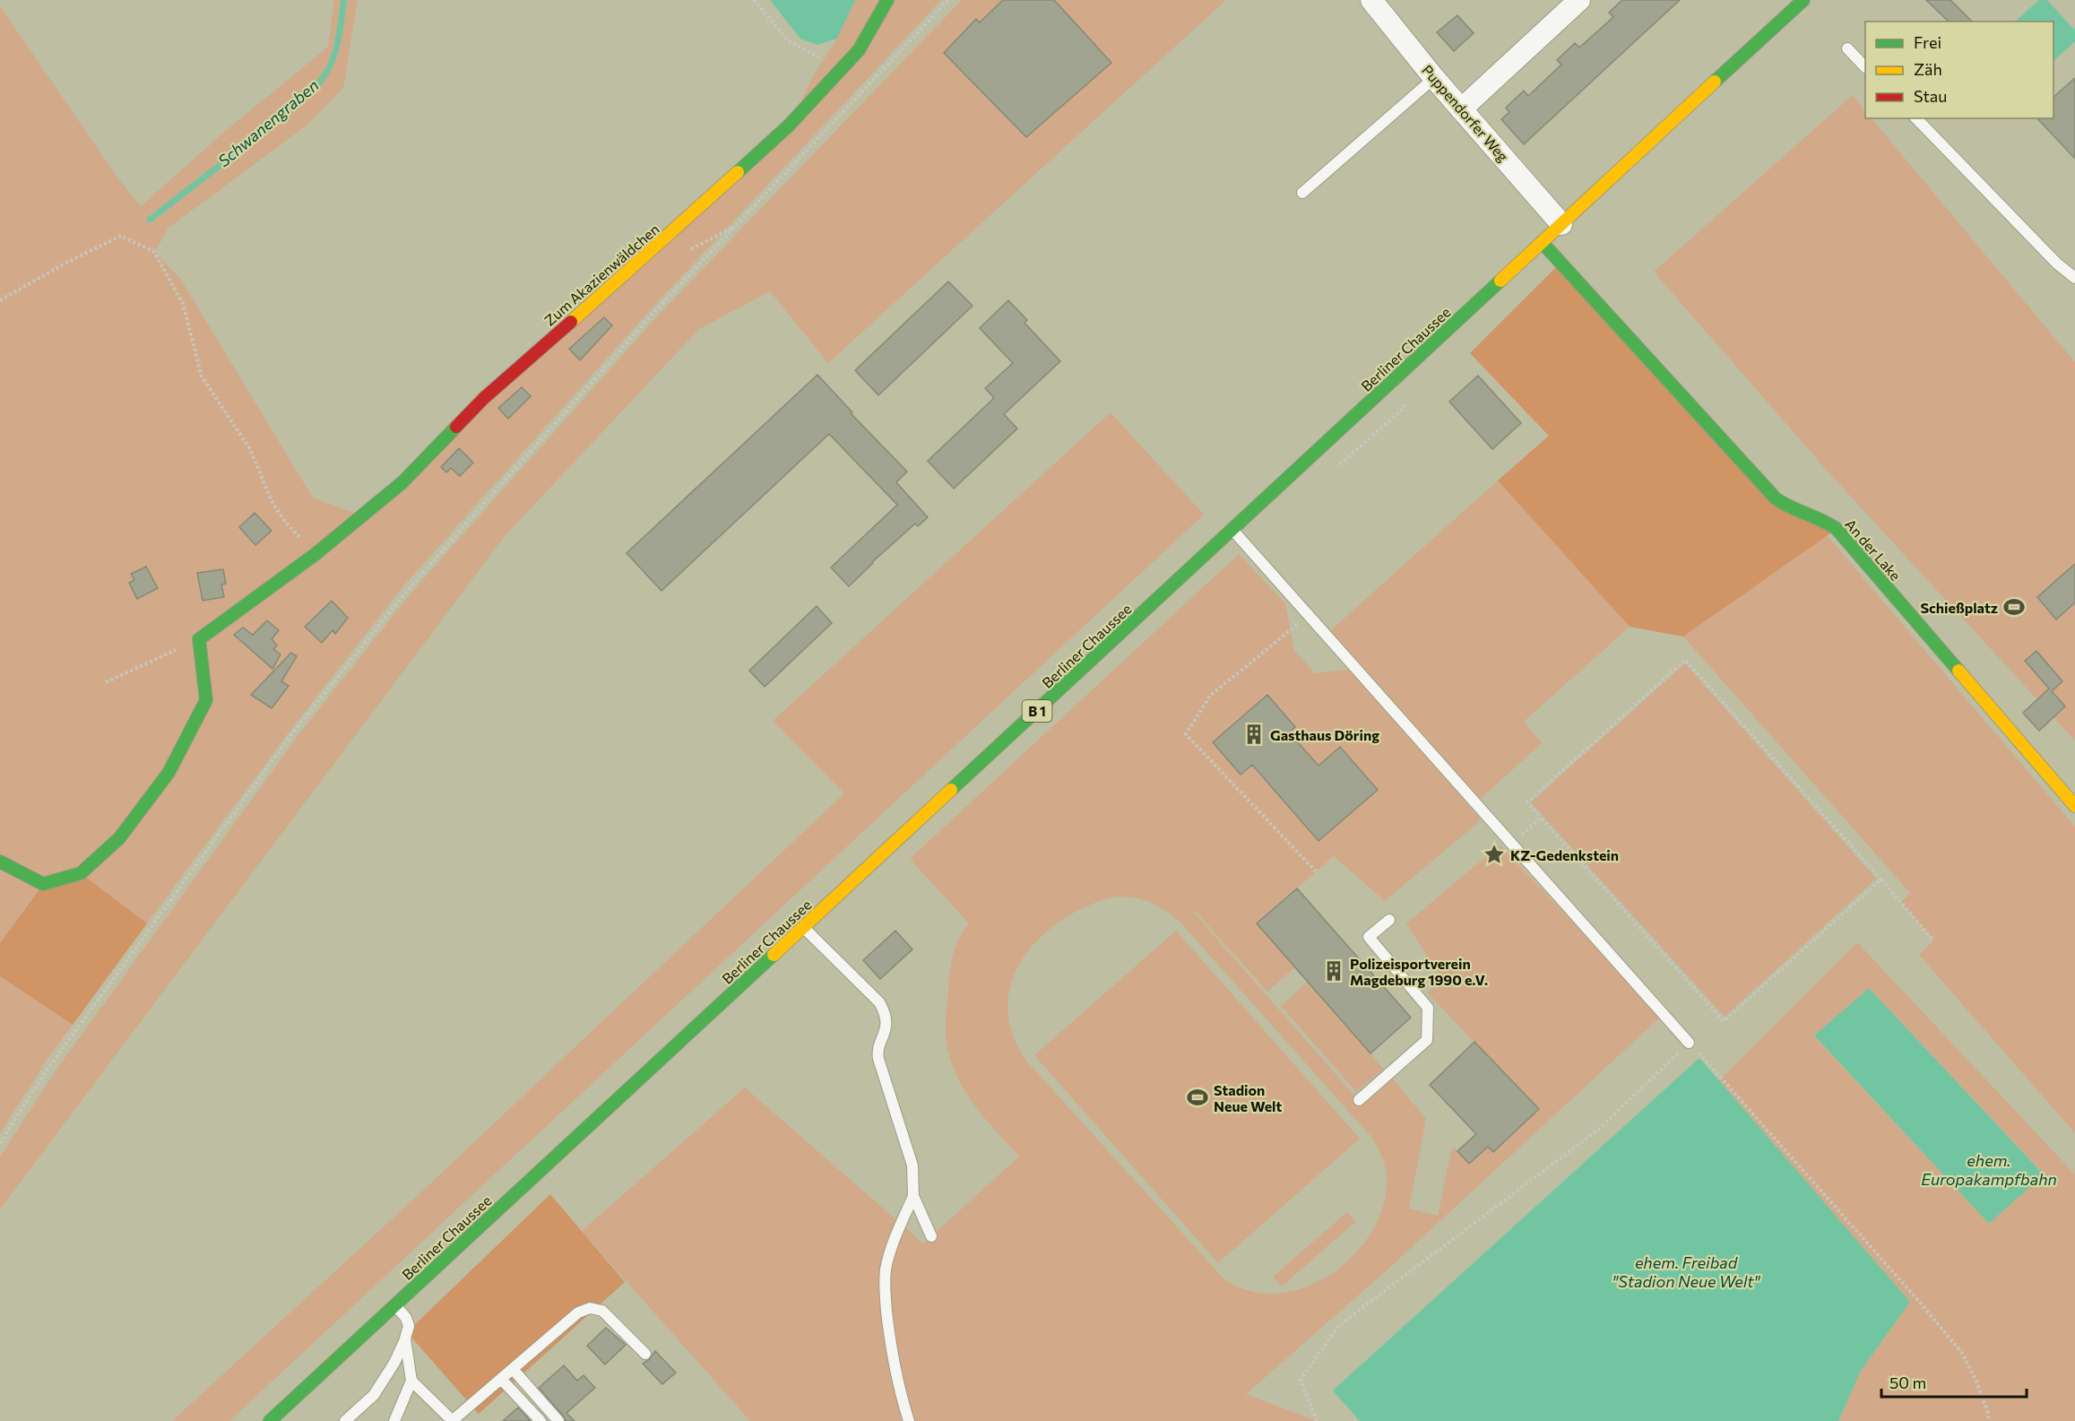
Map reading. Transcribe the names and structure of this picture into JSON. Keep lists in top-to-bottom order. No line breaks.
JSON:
{"streets":{"main road":["Zum Akazienwäldchen","Berliner Chaussee","An der Lake","B 1"],"street":["Puppendorfer Weg"]},"crossings":[["Puppendorfer Weg","Berliner Chaussee"],["Berliner Chaussee","An der Lake"]],"water":["Schwanengraben","ehem. Europakampfbahn","ehem. Freibad \"Stadion Neue Welt\""],"places":{"sports":["Schießplatz","Stadion Neue Welt"],"building":["Gasthaus Döring","Polizeisportverein Magdeburg 1990 e.V."],"place":["KZ-Gedenkstein"]},"legend":["Frei","Zäh","Stau"],"scale_bar":"50 m"}
